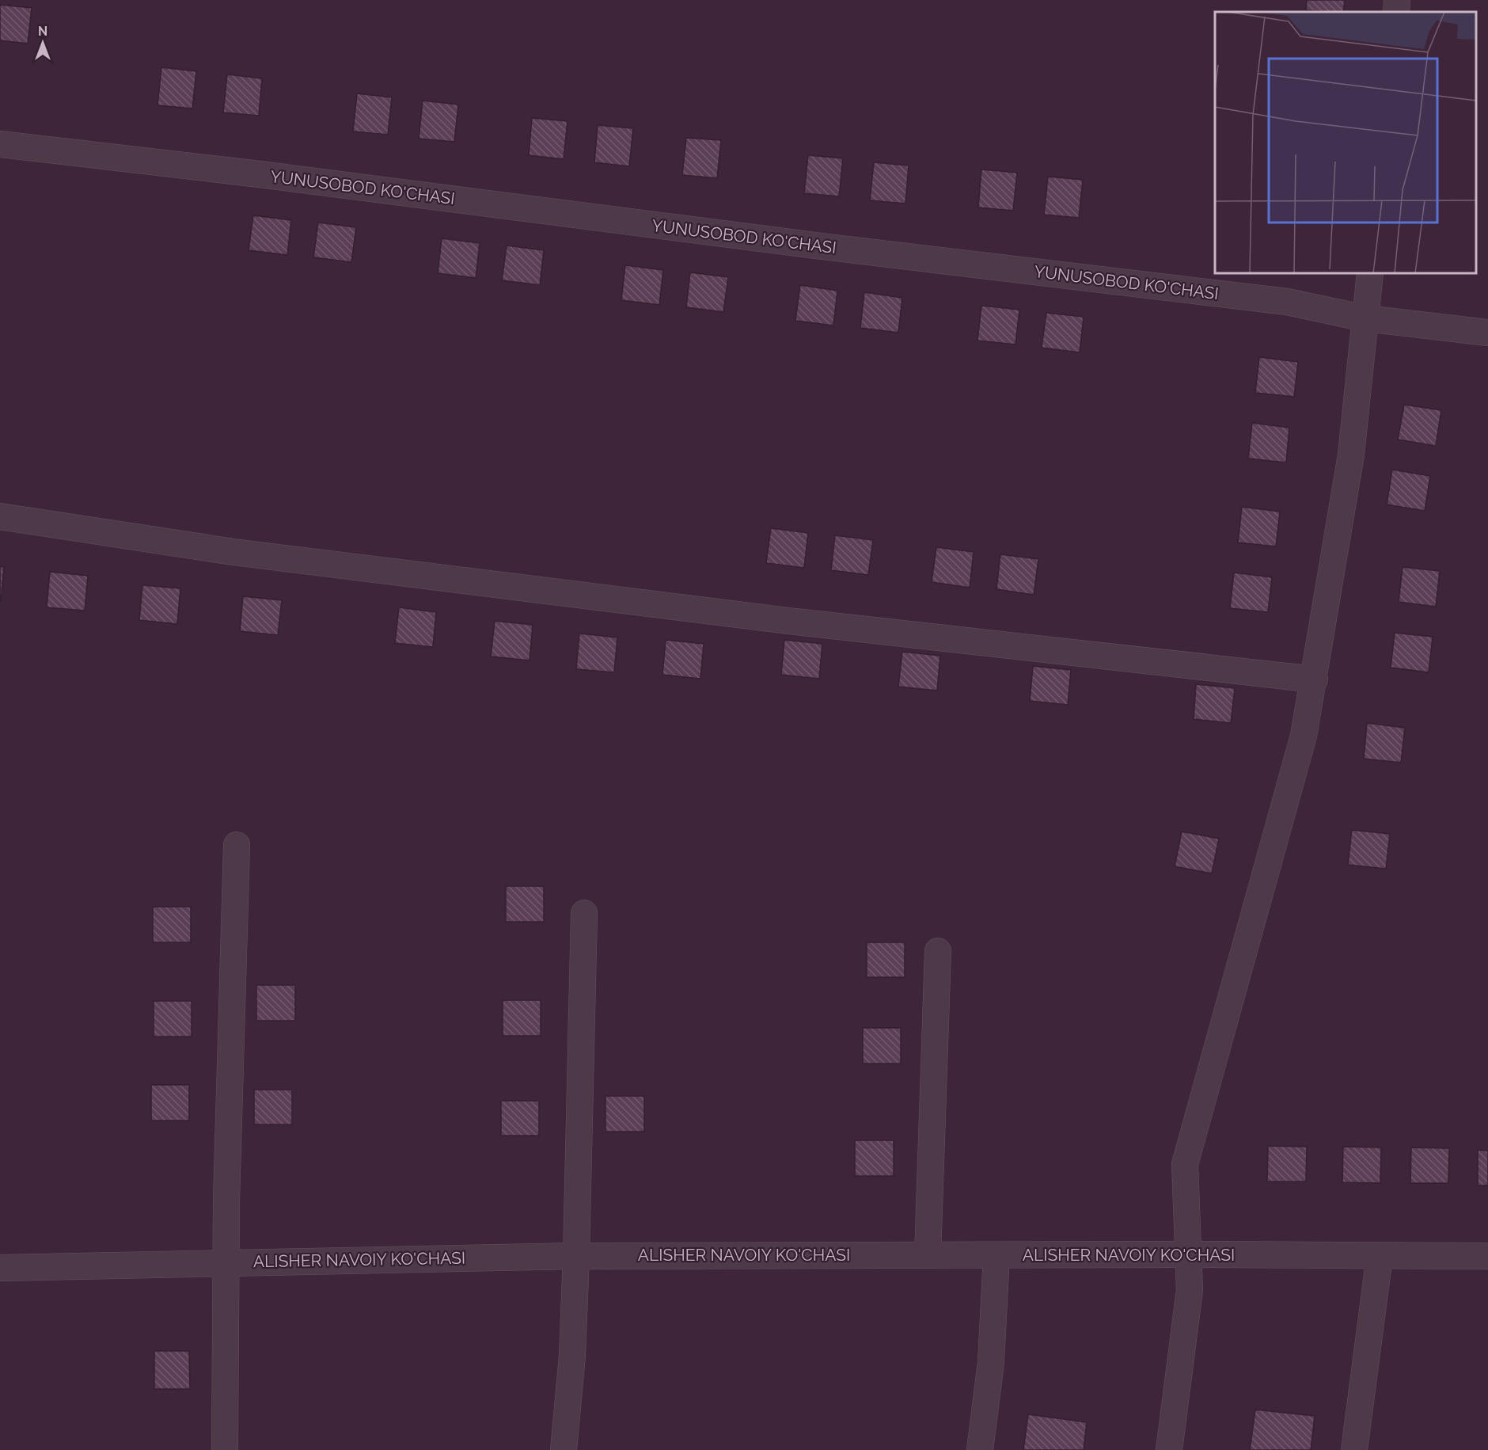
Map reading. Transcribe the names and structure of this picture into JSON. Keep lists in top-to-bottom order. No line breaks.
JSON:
{"streets":{"street":["YUNUSOBOD KO'CHASI","ALISHER NAVOIY KO'CHASI"]},"north":"top"}
